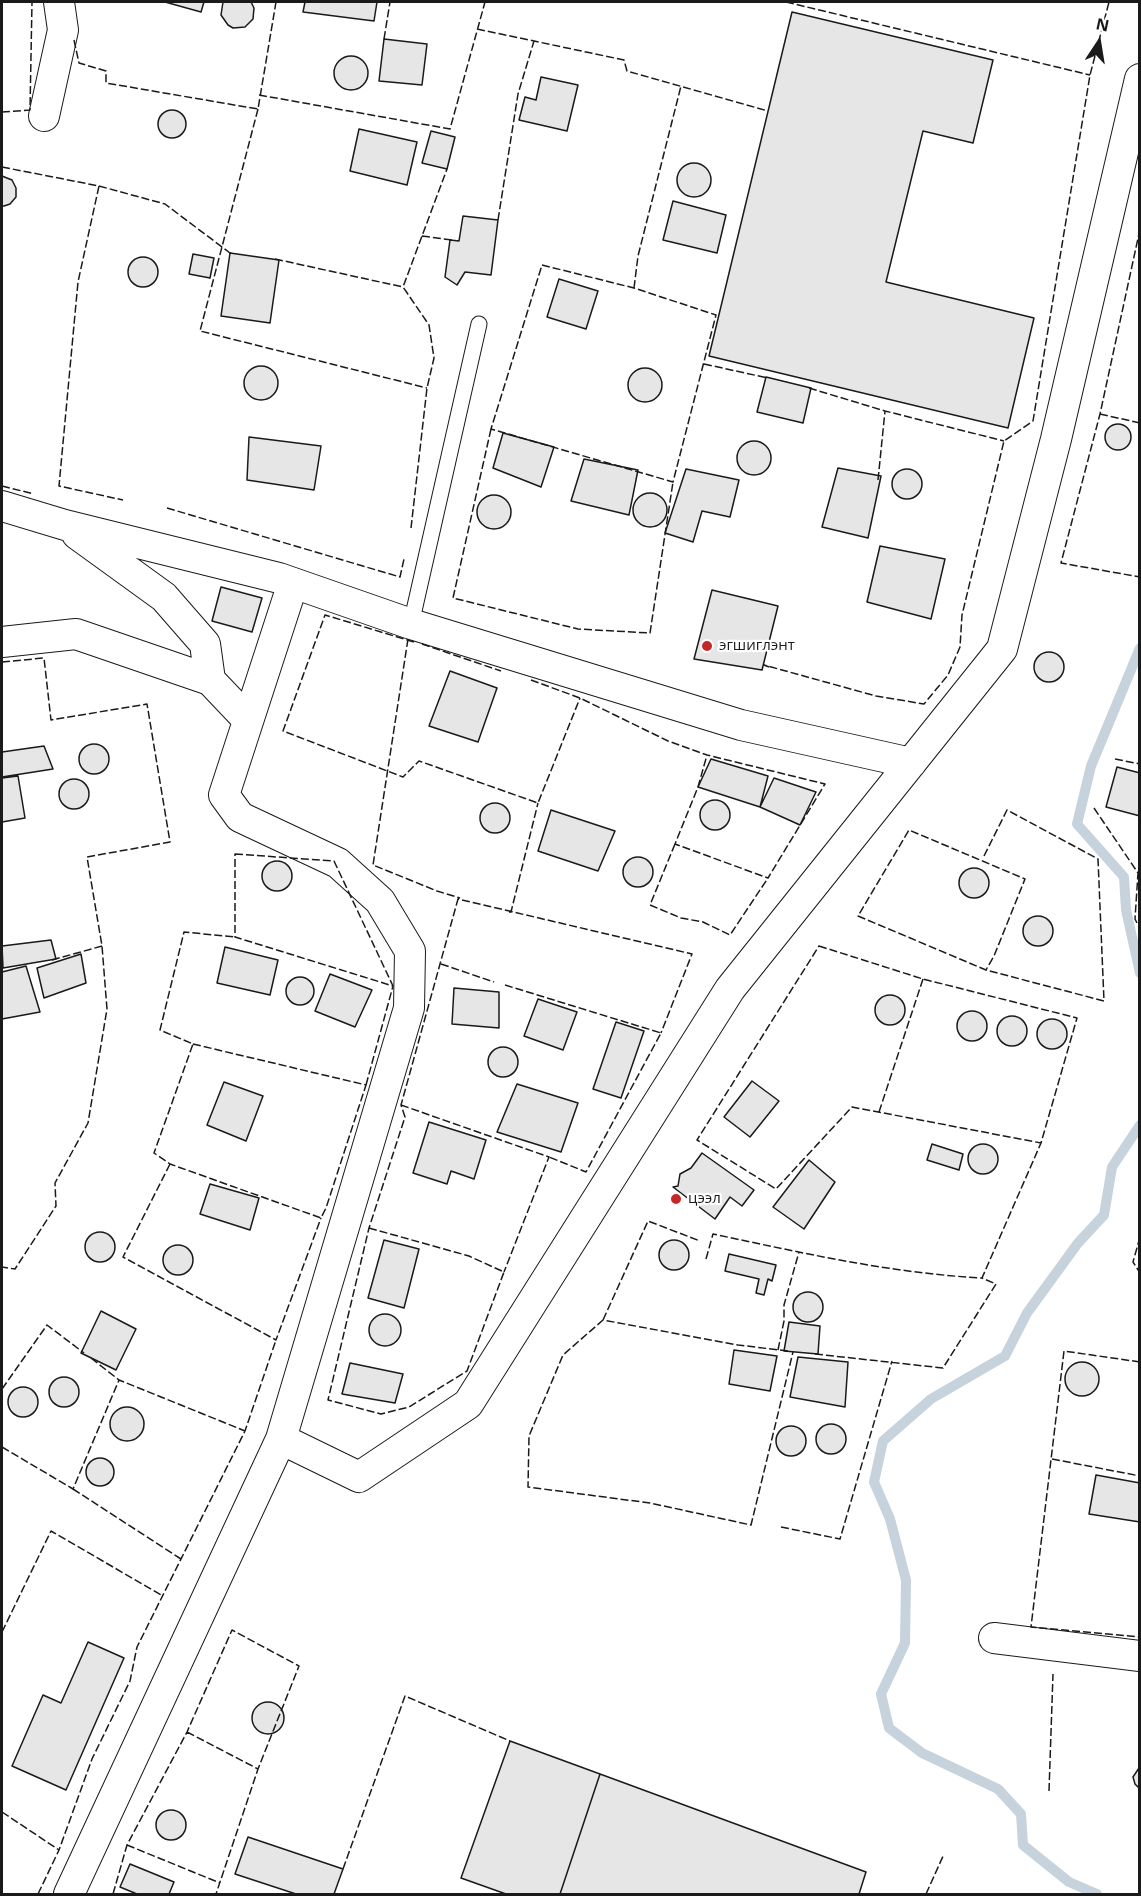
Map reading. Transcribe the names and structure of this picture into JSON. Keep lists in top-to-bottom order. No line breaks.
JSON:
{"places":["эгшиглэнт","цээл"],"north":"top"}
